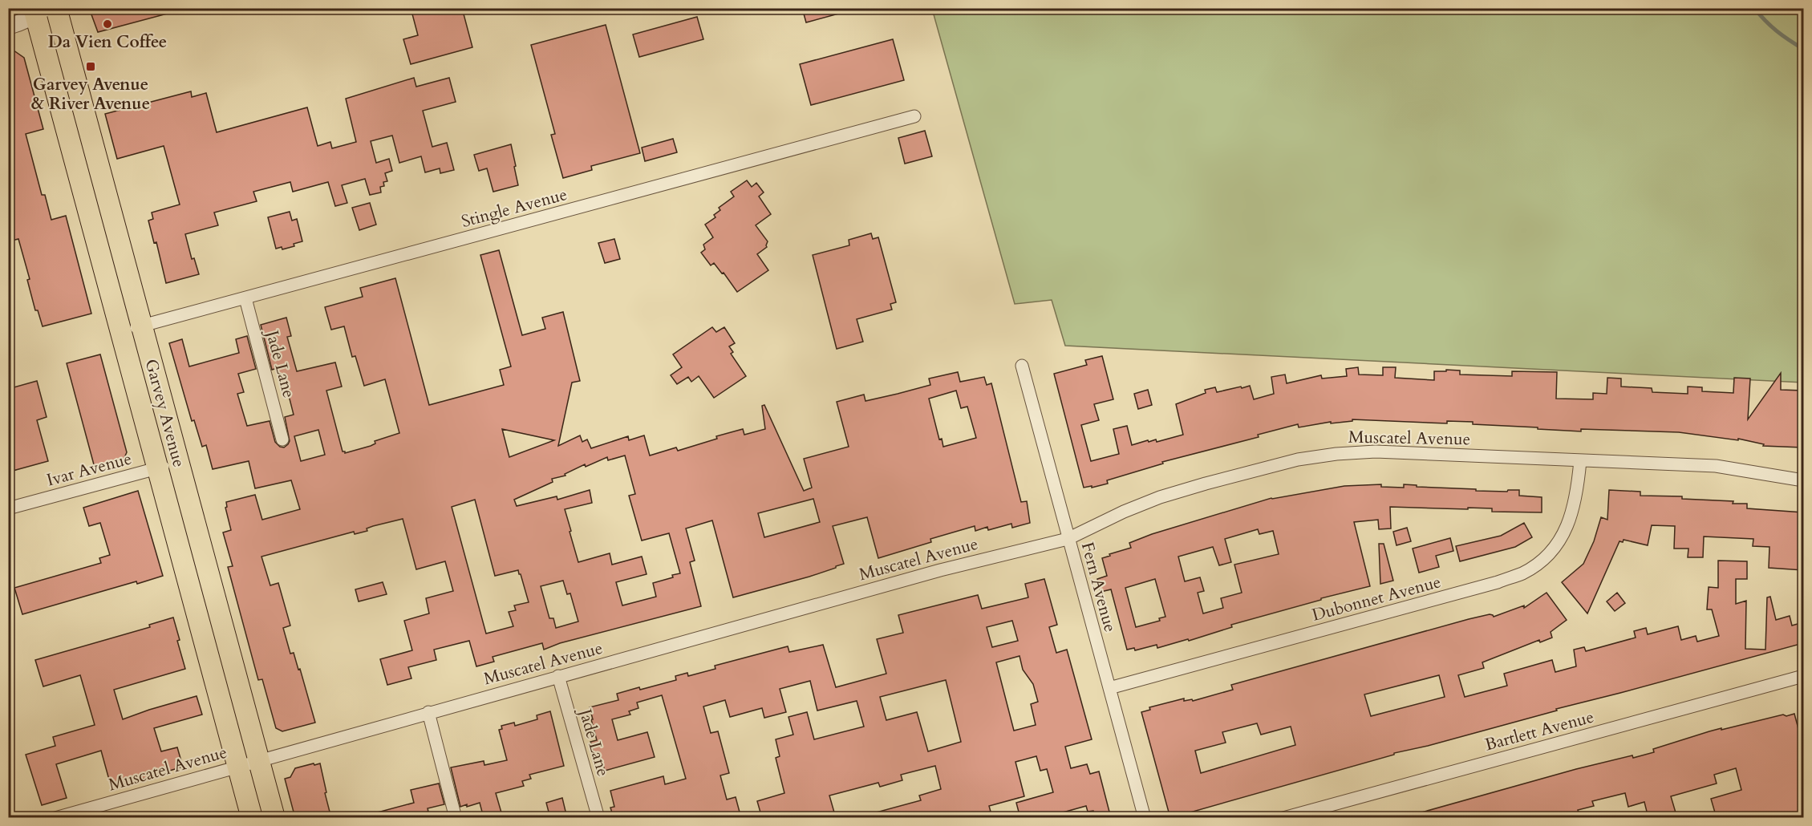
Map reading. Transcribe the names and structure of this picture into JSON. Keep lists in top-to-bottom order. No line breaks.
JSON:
{"streets":{"main road":["Garvey Avenue"],"street":["Stingle Avenue","Jade Lane","Muscatel Avenue","Ivar Avenue","Fern Avenue","Dubonnet Avenue","Bartlett Avenue"]},"crossings":[["Stingle Avenue","Jade Lane"],["Stingle Avenue","Garvey Avenue"],["Jade Lane","Muscatel Avenue"],["Garvey Avenue","Muscatel Avenue"],["Garvey Avenue","Ivar Avenue"],["Muscatel Avenue","Fern Avenue"],["Muscatel Avenue","Dubonnet Avenue"],["Fern Avenue","Dubonnet Avenue"]],"places":{"other":["Da Vien Coffee"],"transit":["Garvey Avenue & River Avenue"]}}
